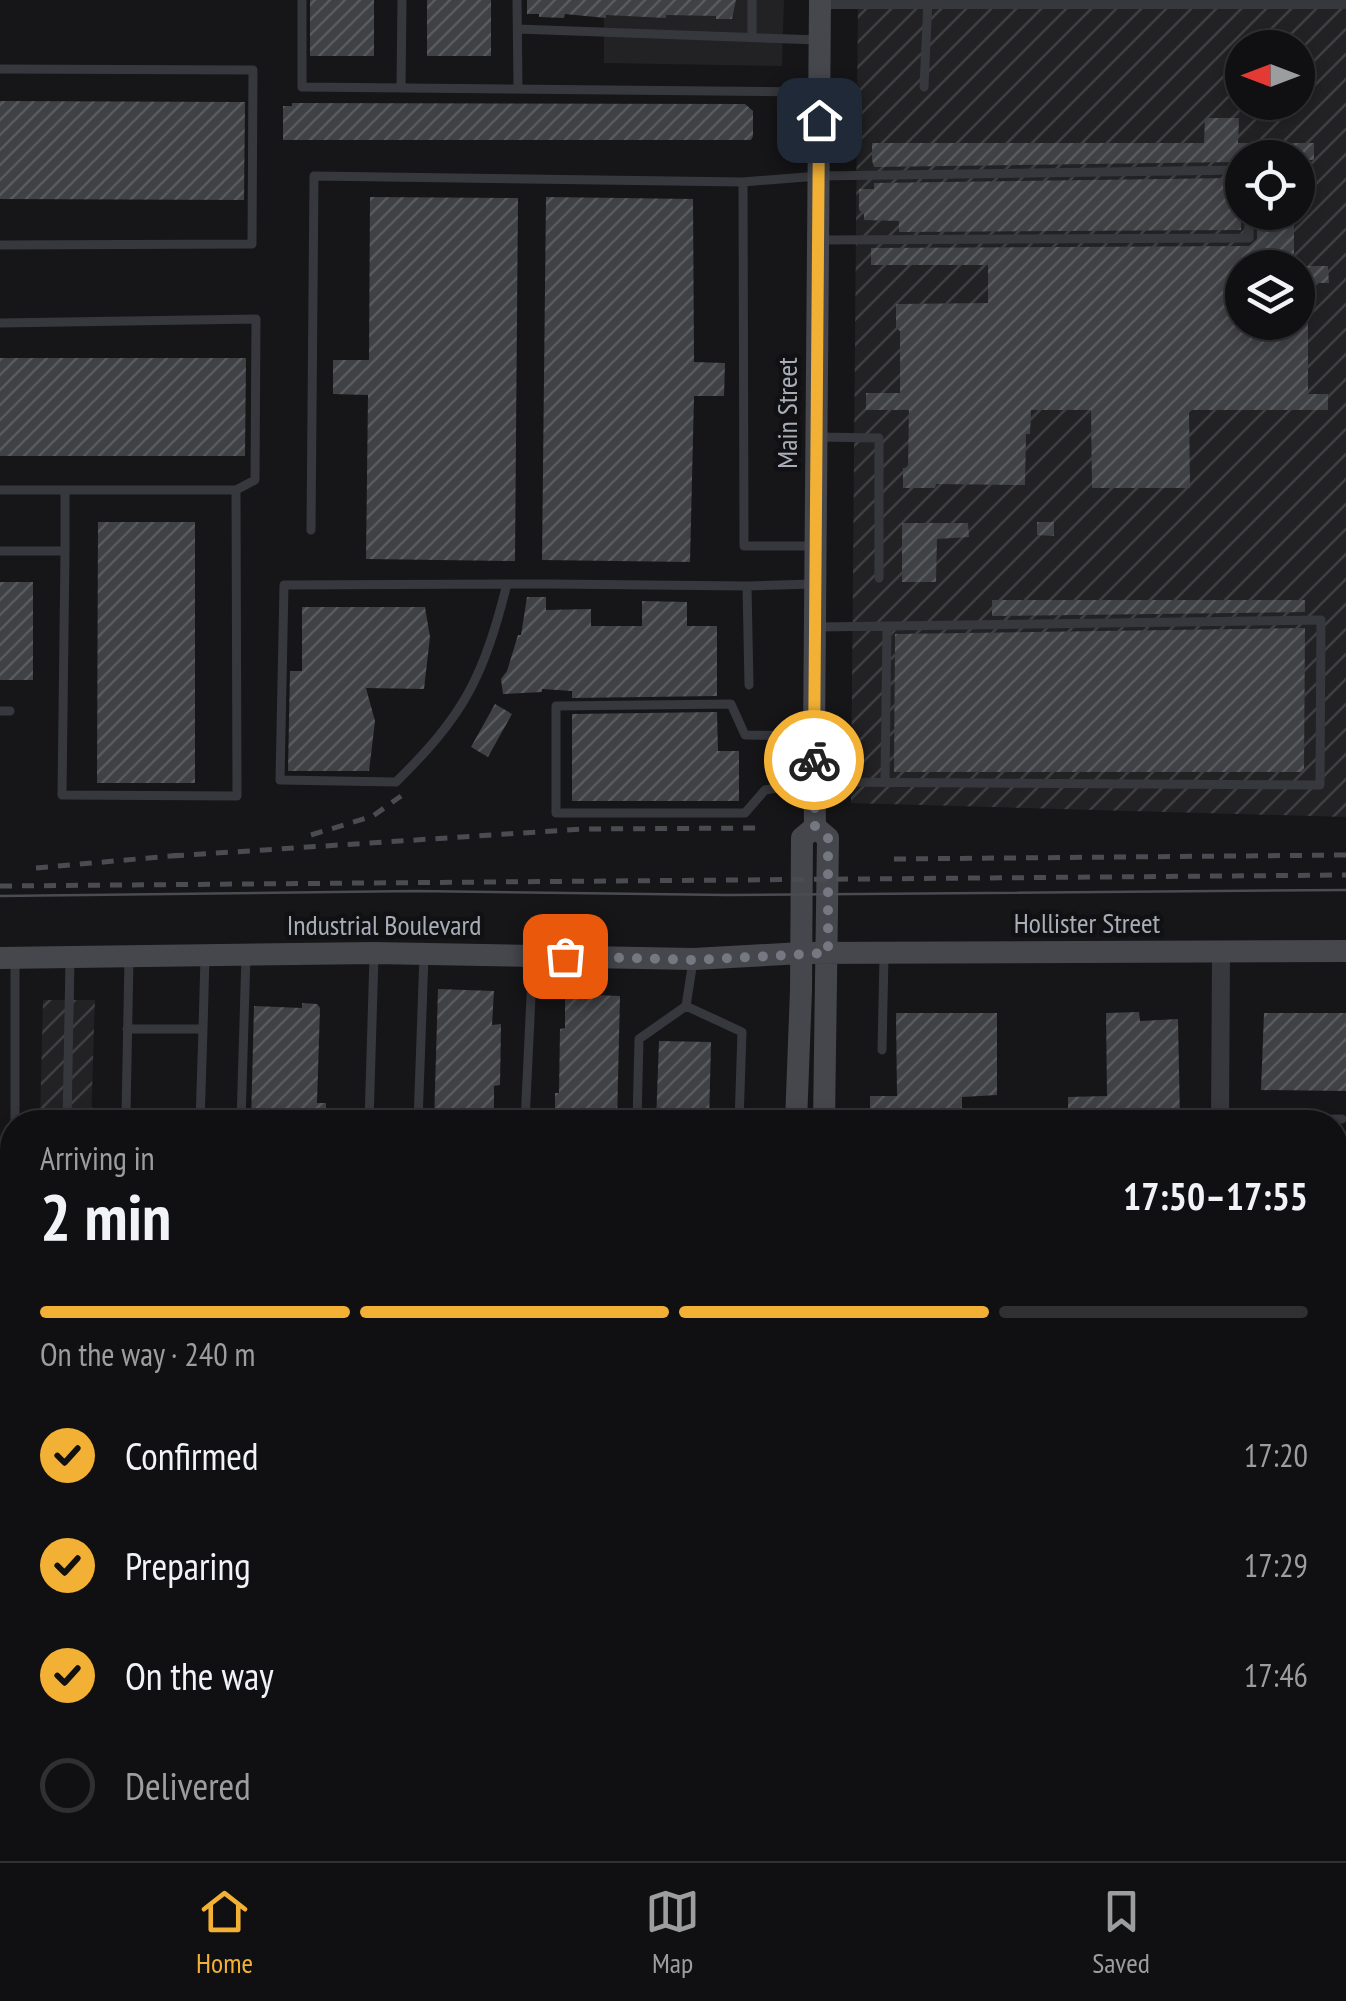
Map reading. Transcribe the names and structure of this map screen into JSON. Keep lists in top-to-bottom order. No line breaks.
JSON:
{"streets":{"main road":["Main Street","Hollister Street","Industrial Boulevard"]},"crossings":[["Main Street","Hollister Street"],["Main Street","Industrial Boulevard"],["Hollister Street","Industrial Boulevard"]],"north":"left","page":{"heading":["2 min","Arriving in","17:50–17:55"],"bar":"On the way · 240 m","list":[["Confirmed","17:20"],["Preparing","17:29"],["On the way","17:46"],"Delivered"],"tabs":["Home","Map","Saved"]}}
